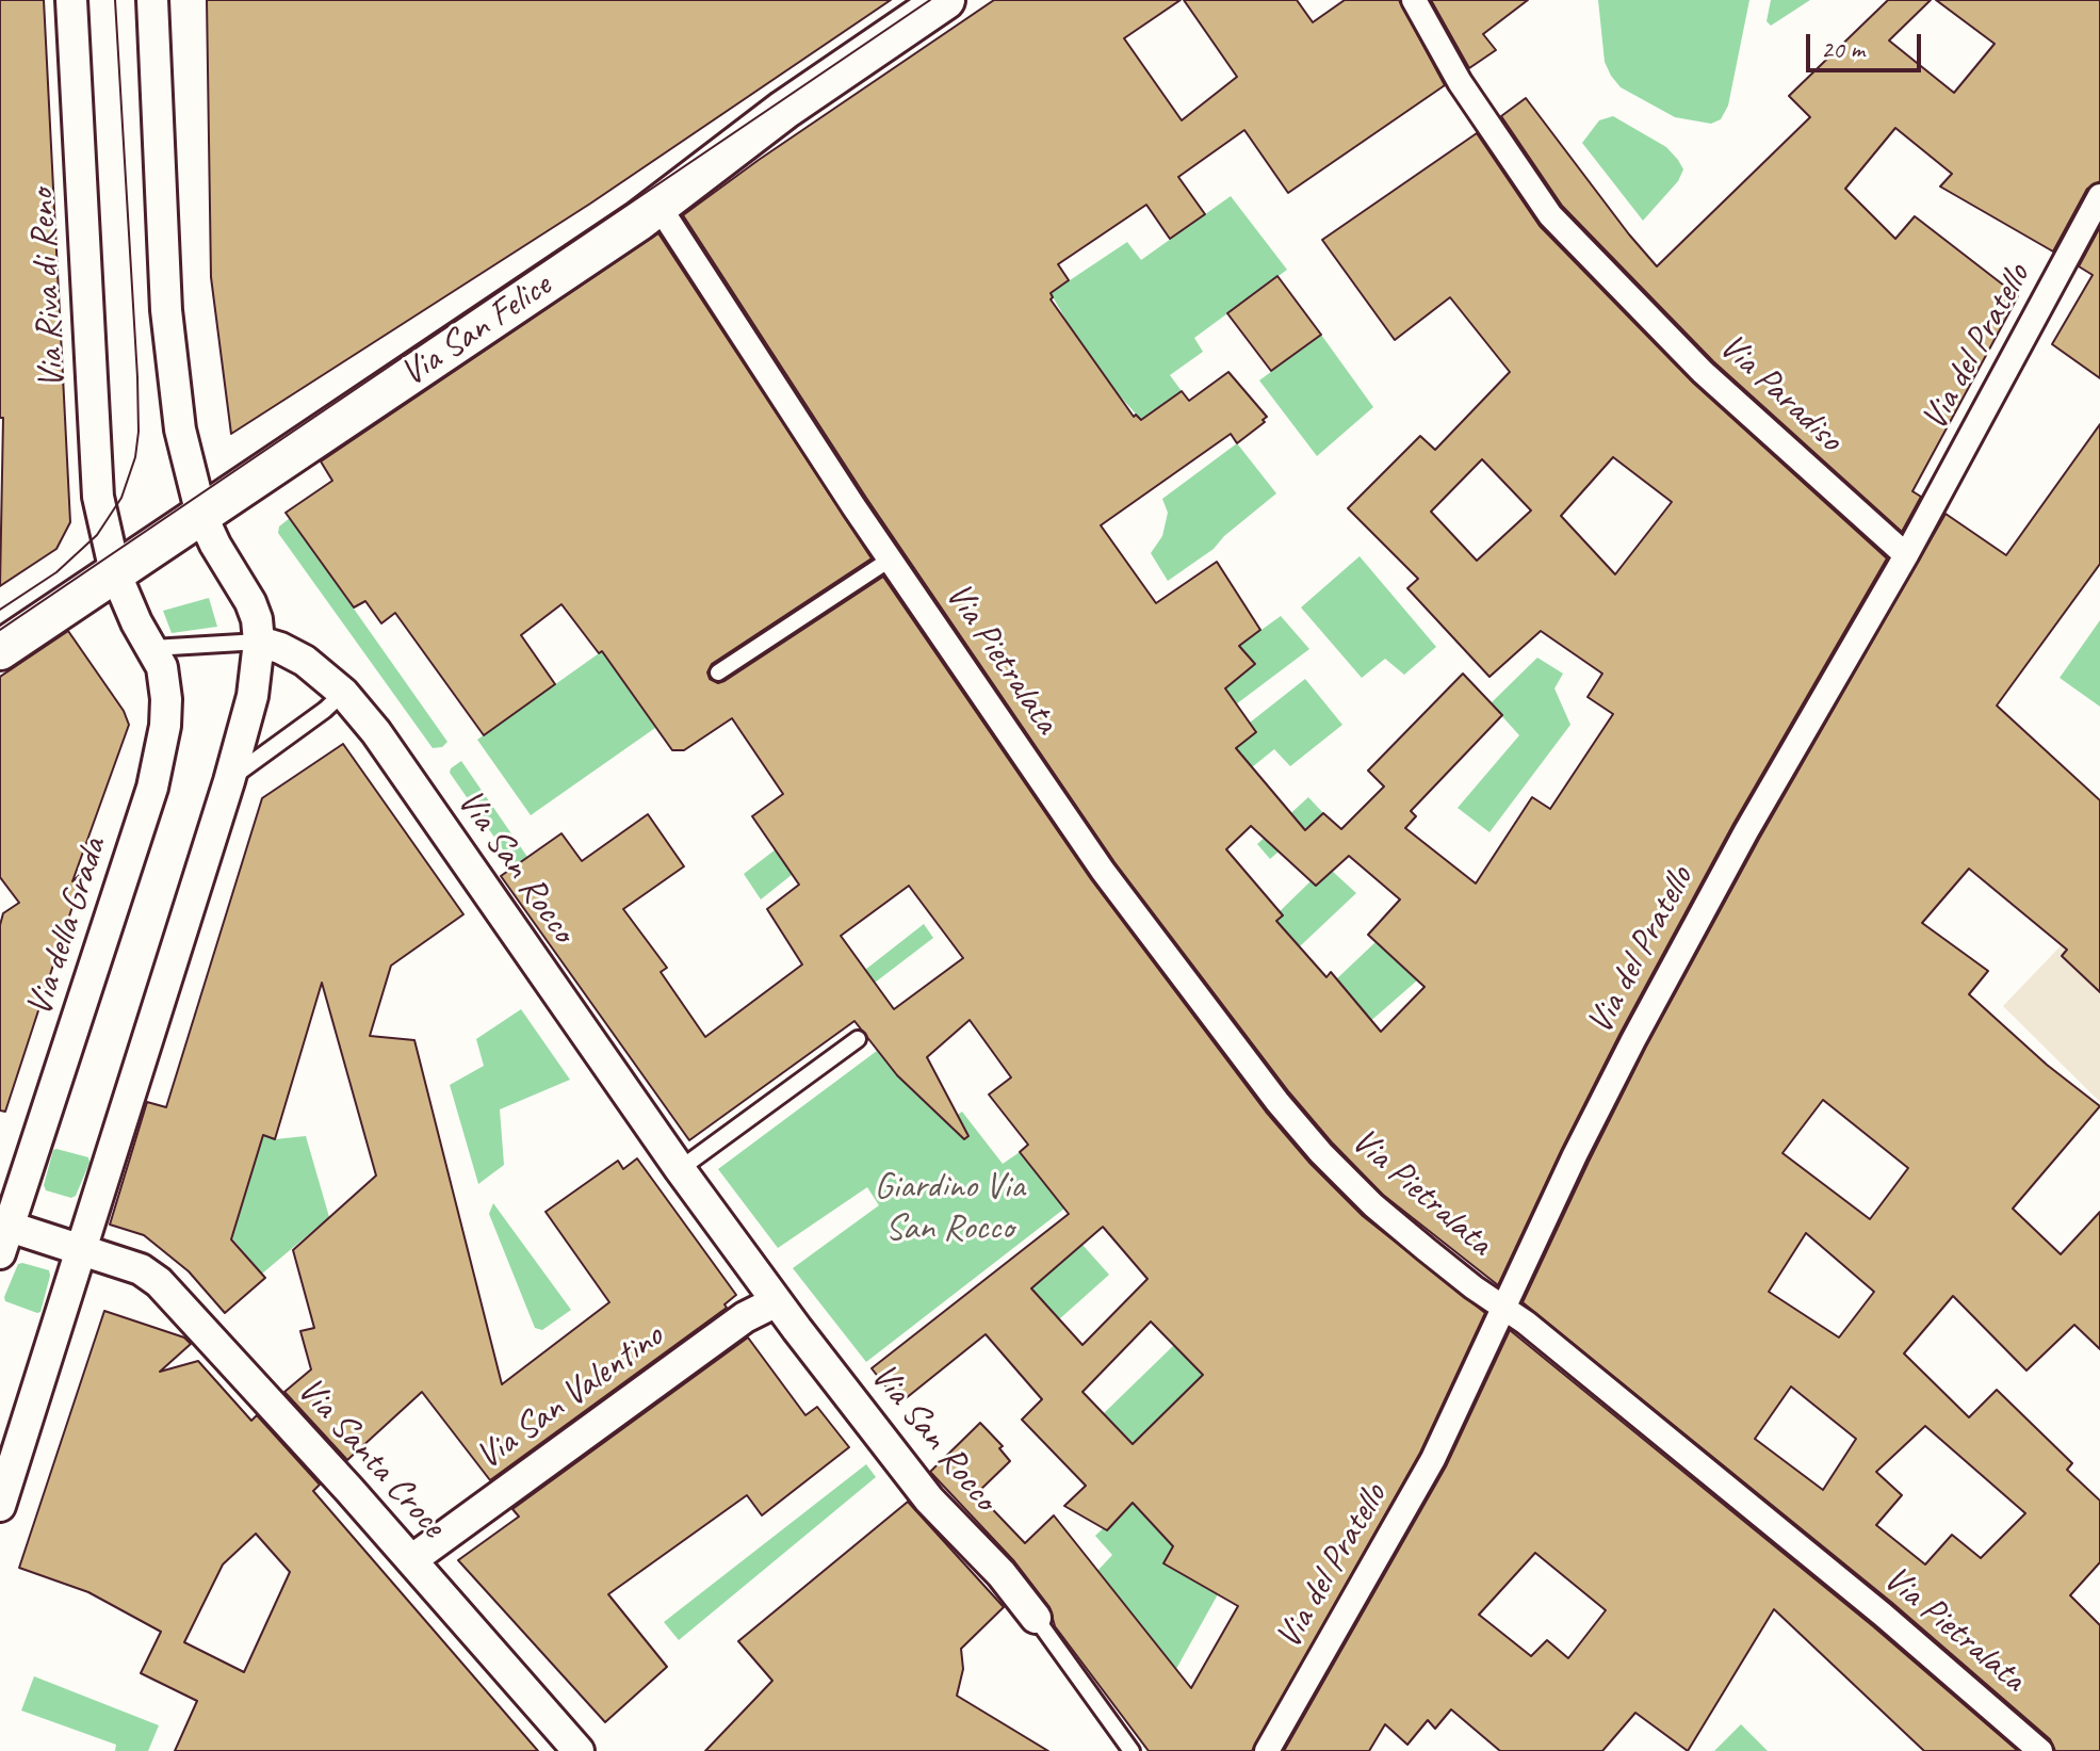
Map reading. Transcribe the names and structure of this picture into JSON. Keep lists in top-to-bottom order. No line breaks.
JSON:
{"streets":{"street":["Via Riva di Reno","Via San Felice","Via del Pratello","Via Paradiso","Via Pietralata","Via San Rocco","Via della Grada","Via San Valentino","Via Santa Croce"]},"crossings":[["Via Riva di Reno","Via San Felice"],["Via Riva di Reno","Via della Grada"],["Via San Felice","Via Pietralata"],["Via San Felice","Via della Grada"],["Via del Pratello","Via Paradiso"],["Via del Pratello","Via Pietralata"],["Via San Rocco","Via San Valentino"],["Via della Grada","Via Santa Croce"],["Via San Valentino","Via Santa Croce"]],"parks":["Giardino Via San Rocco"],"scale_bar":"20 m"}
